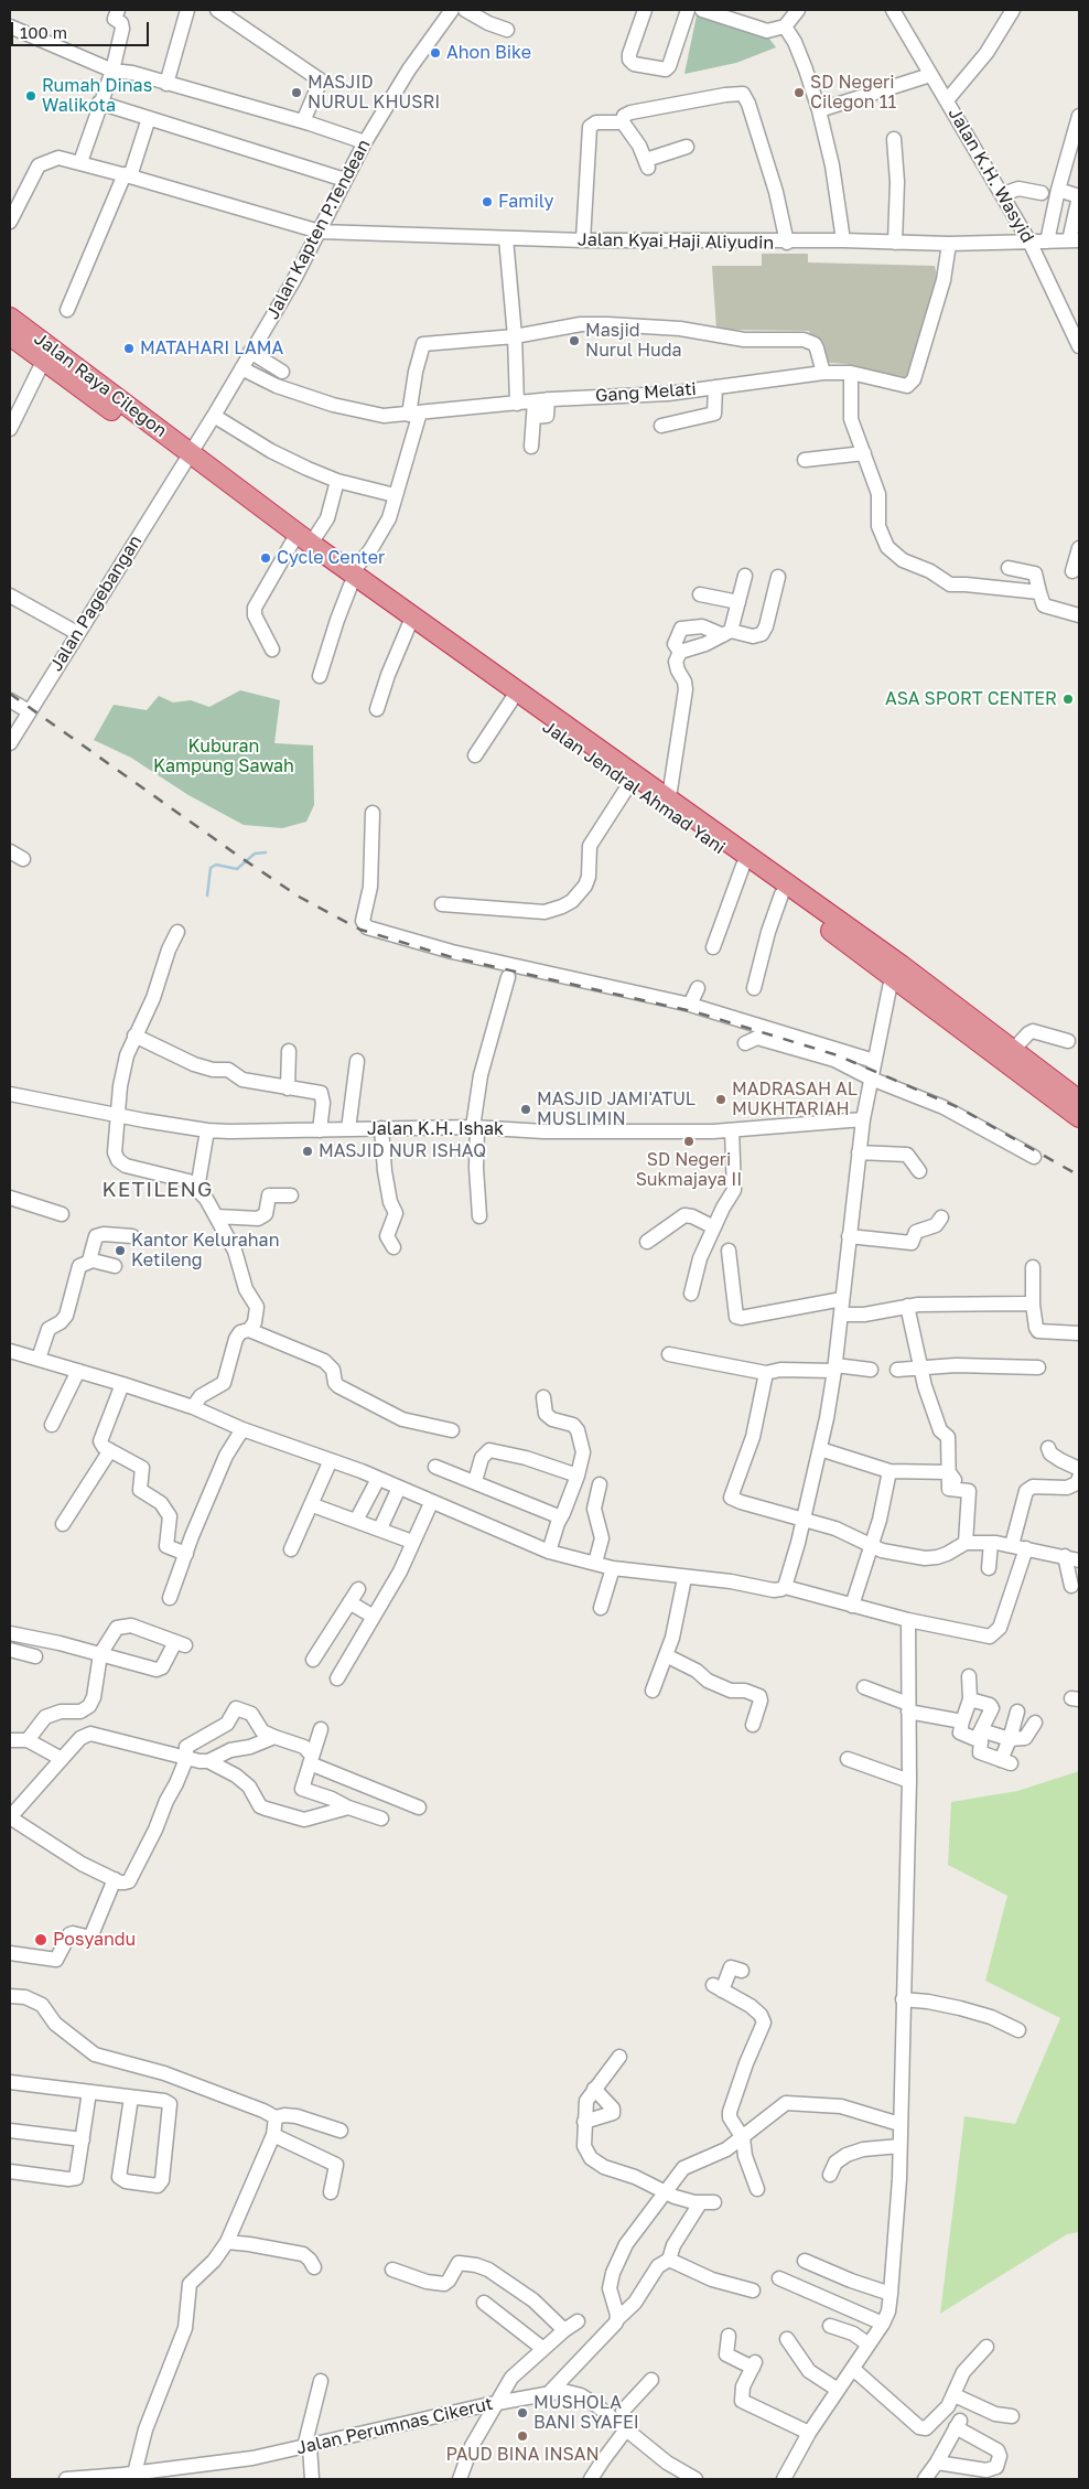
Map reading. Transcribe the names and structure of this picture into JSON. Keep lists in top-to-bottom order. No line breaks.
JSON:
{"streets":{"highway":["Jalan Raya Cilegon","Jalan Jendral Ahmad Yani"],"street":["Jalan K.H. Wasyid","Jalan Kapten P.Tendean","Jalan Kyai Haji Aliyudin","Gang Melati","Jalan Pagebangan","Jalan K.H. Ishak","Jalan Perumnas Cikerut"]},"crossings":[["Jalan K.H. Wasyid","Jalan Kyai Haji Aliyudin"],["Jalan Kapten P.Tendean","Jalan Kyai Haji Aliyudin"],["Jalan Kapten P.Tendean","Jalan Raya Cilegon"],["Jalan Kapten P.Tendean","Gang Melati"],["Jalan Kapten P.Tendean","Jalan Pagebangan"],["Jalan Kapten P.Tendean","Jalan Jendral Ahmad Yani"],["Jalan Kyai Haji Aliyudin","Gang Melati"],["Jalan Raya Cilegon","Jalan Pagebangan"],["Jalan Raya Cilegon","Jalan Jendral Ahmad Yani"],["Jalan Pagebangan","Jalan Jendral Ahmad Yani"]],"districts":["KETILENG"],"parks":["Kuburan Kampung Sawah"],"places":["Ahon Bike","MASJID NURUL KHUSRI","SD Negeri Cilegon 11","Rumah Dinas Walikota","Family","Masjid Nurul Huda","MATAHARI LAMA","Cycle Center","ASA SPORT CENTER","MADRASAH AL MUKHTARIAH","MASJID JAMI'ATUL MUSLIMIN","SD Negeri Sukmajaya II","MASJID NUR ISHAQ","Kantor Kelurahan Ketileng","Posyandu","MUSHOLA BANI SYAFEI","PAUD BINA INSAN"],"scale_bar":"100 m"}
